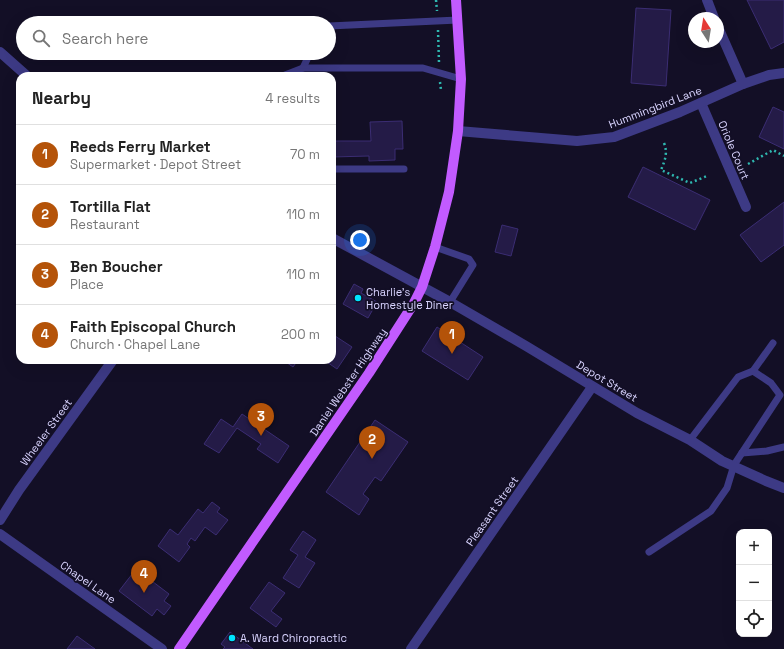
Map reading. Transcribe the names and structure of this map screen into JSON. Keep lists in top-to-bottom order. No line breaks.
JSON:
{"streets":{"main road":["Daniel Webster Highway"],"street":["Hummingbird Lane","Oriole Court","Depot Street","Wheeler Street","Pleasant Street","Chapel Lane"]},"crossings":[["Hummingbird Lane","Oriole Court"],["Hummingbird Lane","Daniel Webster Highway"],["Depot Street","Daniel Webster Highway"],["Depot Street","Pleasant Street"]],"places":["Charlie's Homestyle Diner","A. Ward Chiropractic"],"north":"top","page":{"search":"Search here","heading":["Nearby","4 results"],"list":[{"mark":"1","name":"Reeds Ferry Market","note":"Supermarket · Depot Street","value":"70 m"},{"mark":"2","name":"Tortilla Flat","note":"Restaurant","value":"110 m"},{"mark":"3","name":"Ben Boucher","note":"Place","value":"110 m"},{"mark":"4","name":"Faith Episcopal Church","note":"Church · Chapel Lane","value":"200 m"}],"pins":["1","3","2","4"],"map_buttons":["+","−"]}}
